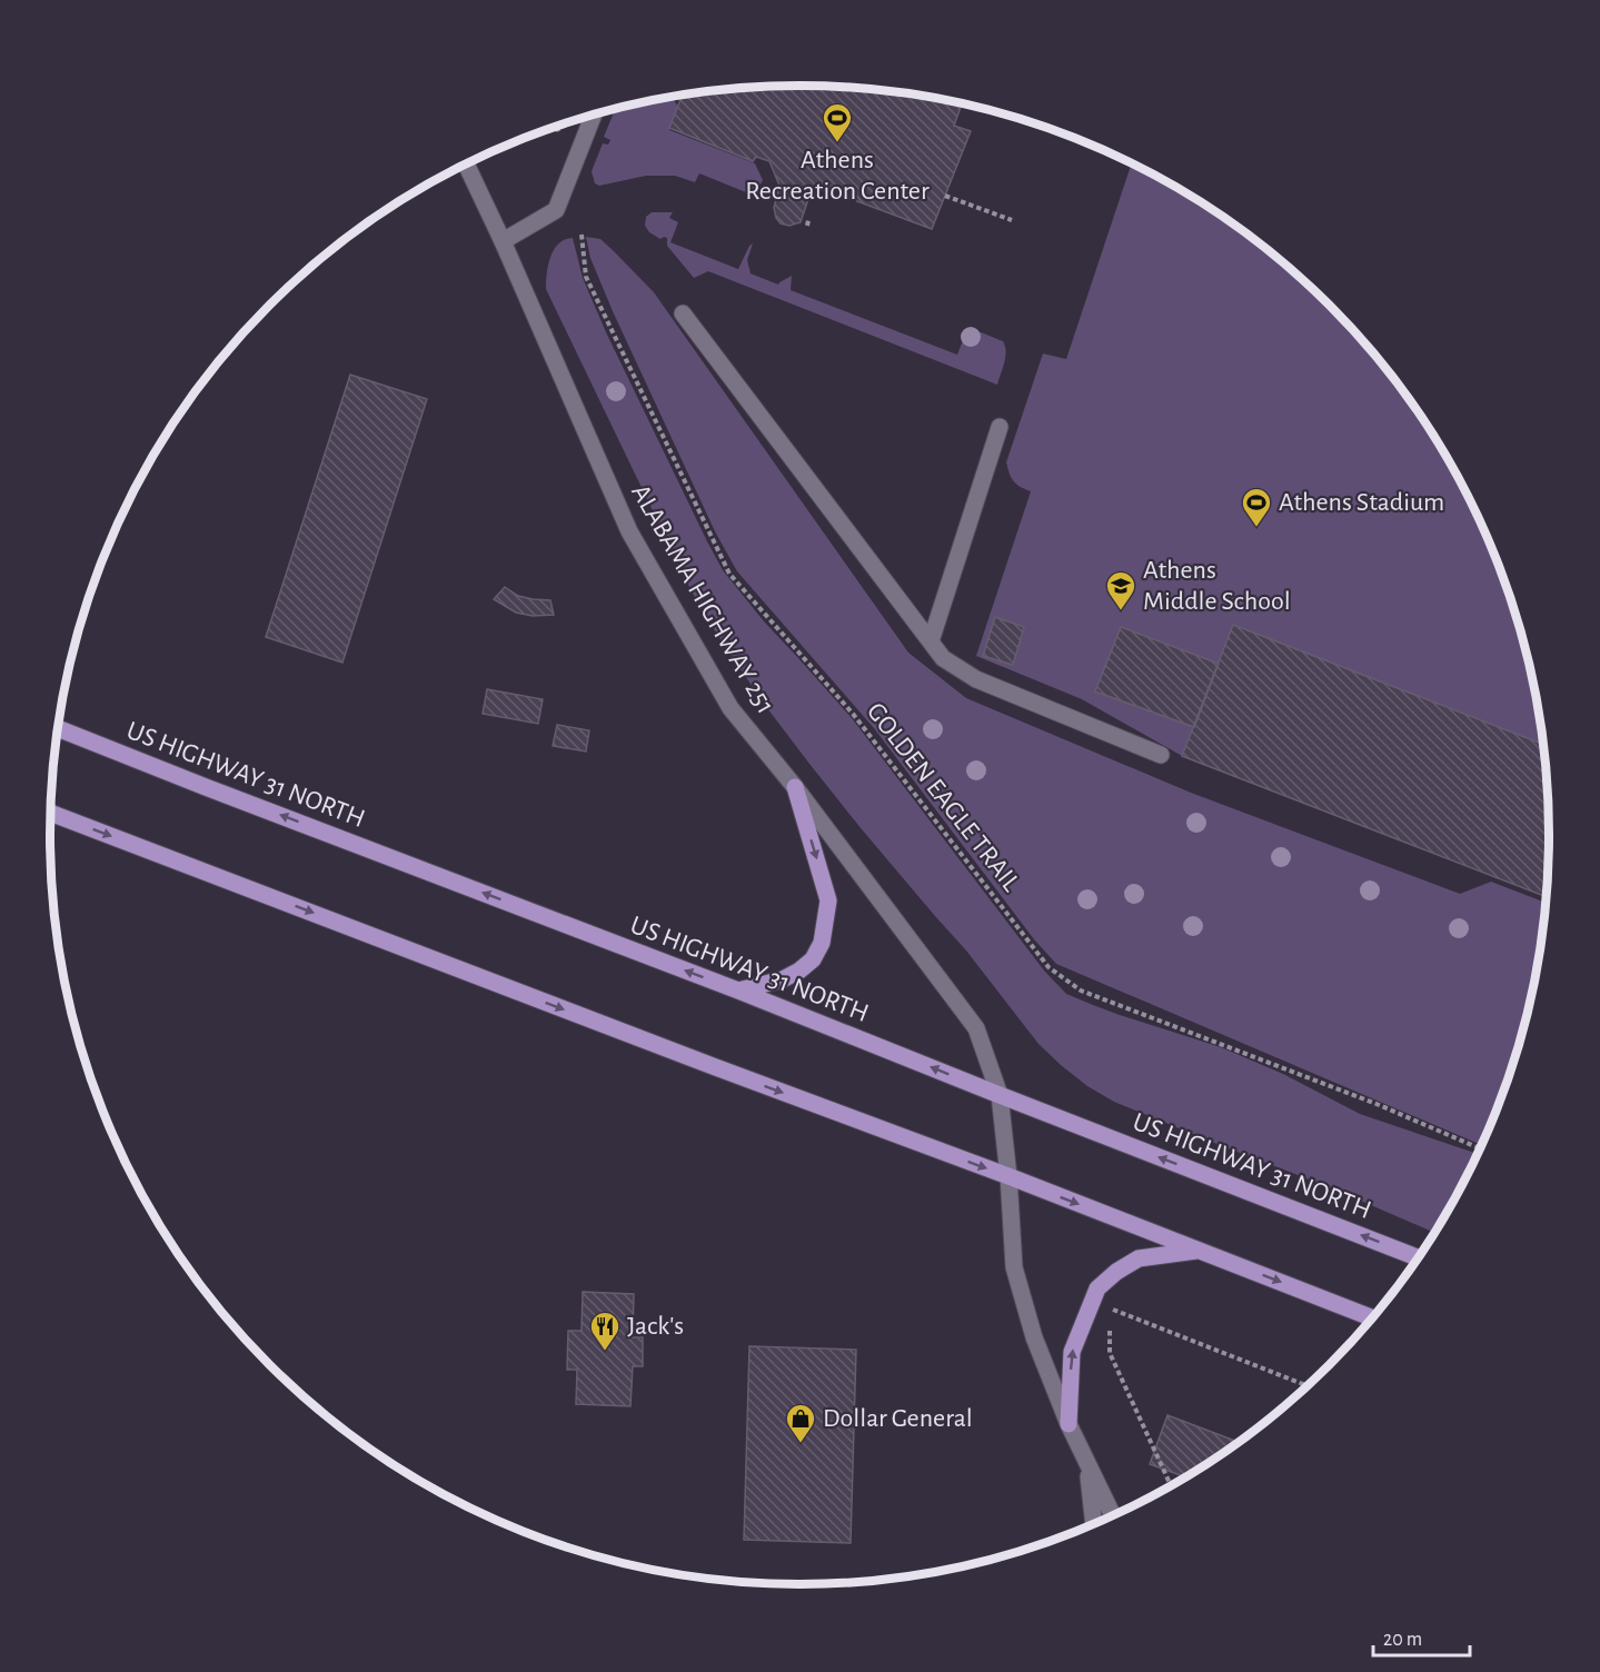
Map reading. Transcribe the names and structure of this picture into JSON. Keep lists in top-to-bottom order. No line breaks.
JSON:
{"streets":{"main road":["ALABAMA HIGHWAY 251","US HIGHWAY 31 NORTH"],"path":["GOLDEN EAGLE TRAIL"]},"crossings":[["ALABAMA HIGHWAY 251","US HIGHWAY 31 NORTH"]],"places":{"sports":["Athens Recreation Center","Athens Stadium"],"school or university":["Athens Middle School"],"restaurant":["Jack's"],"shop":["Dollar General"]},"scale_bar":"20 m"}
